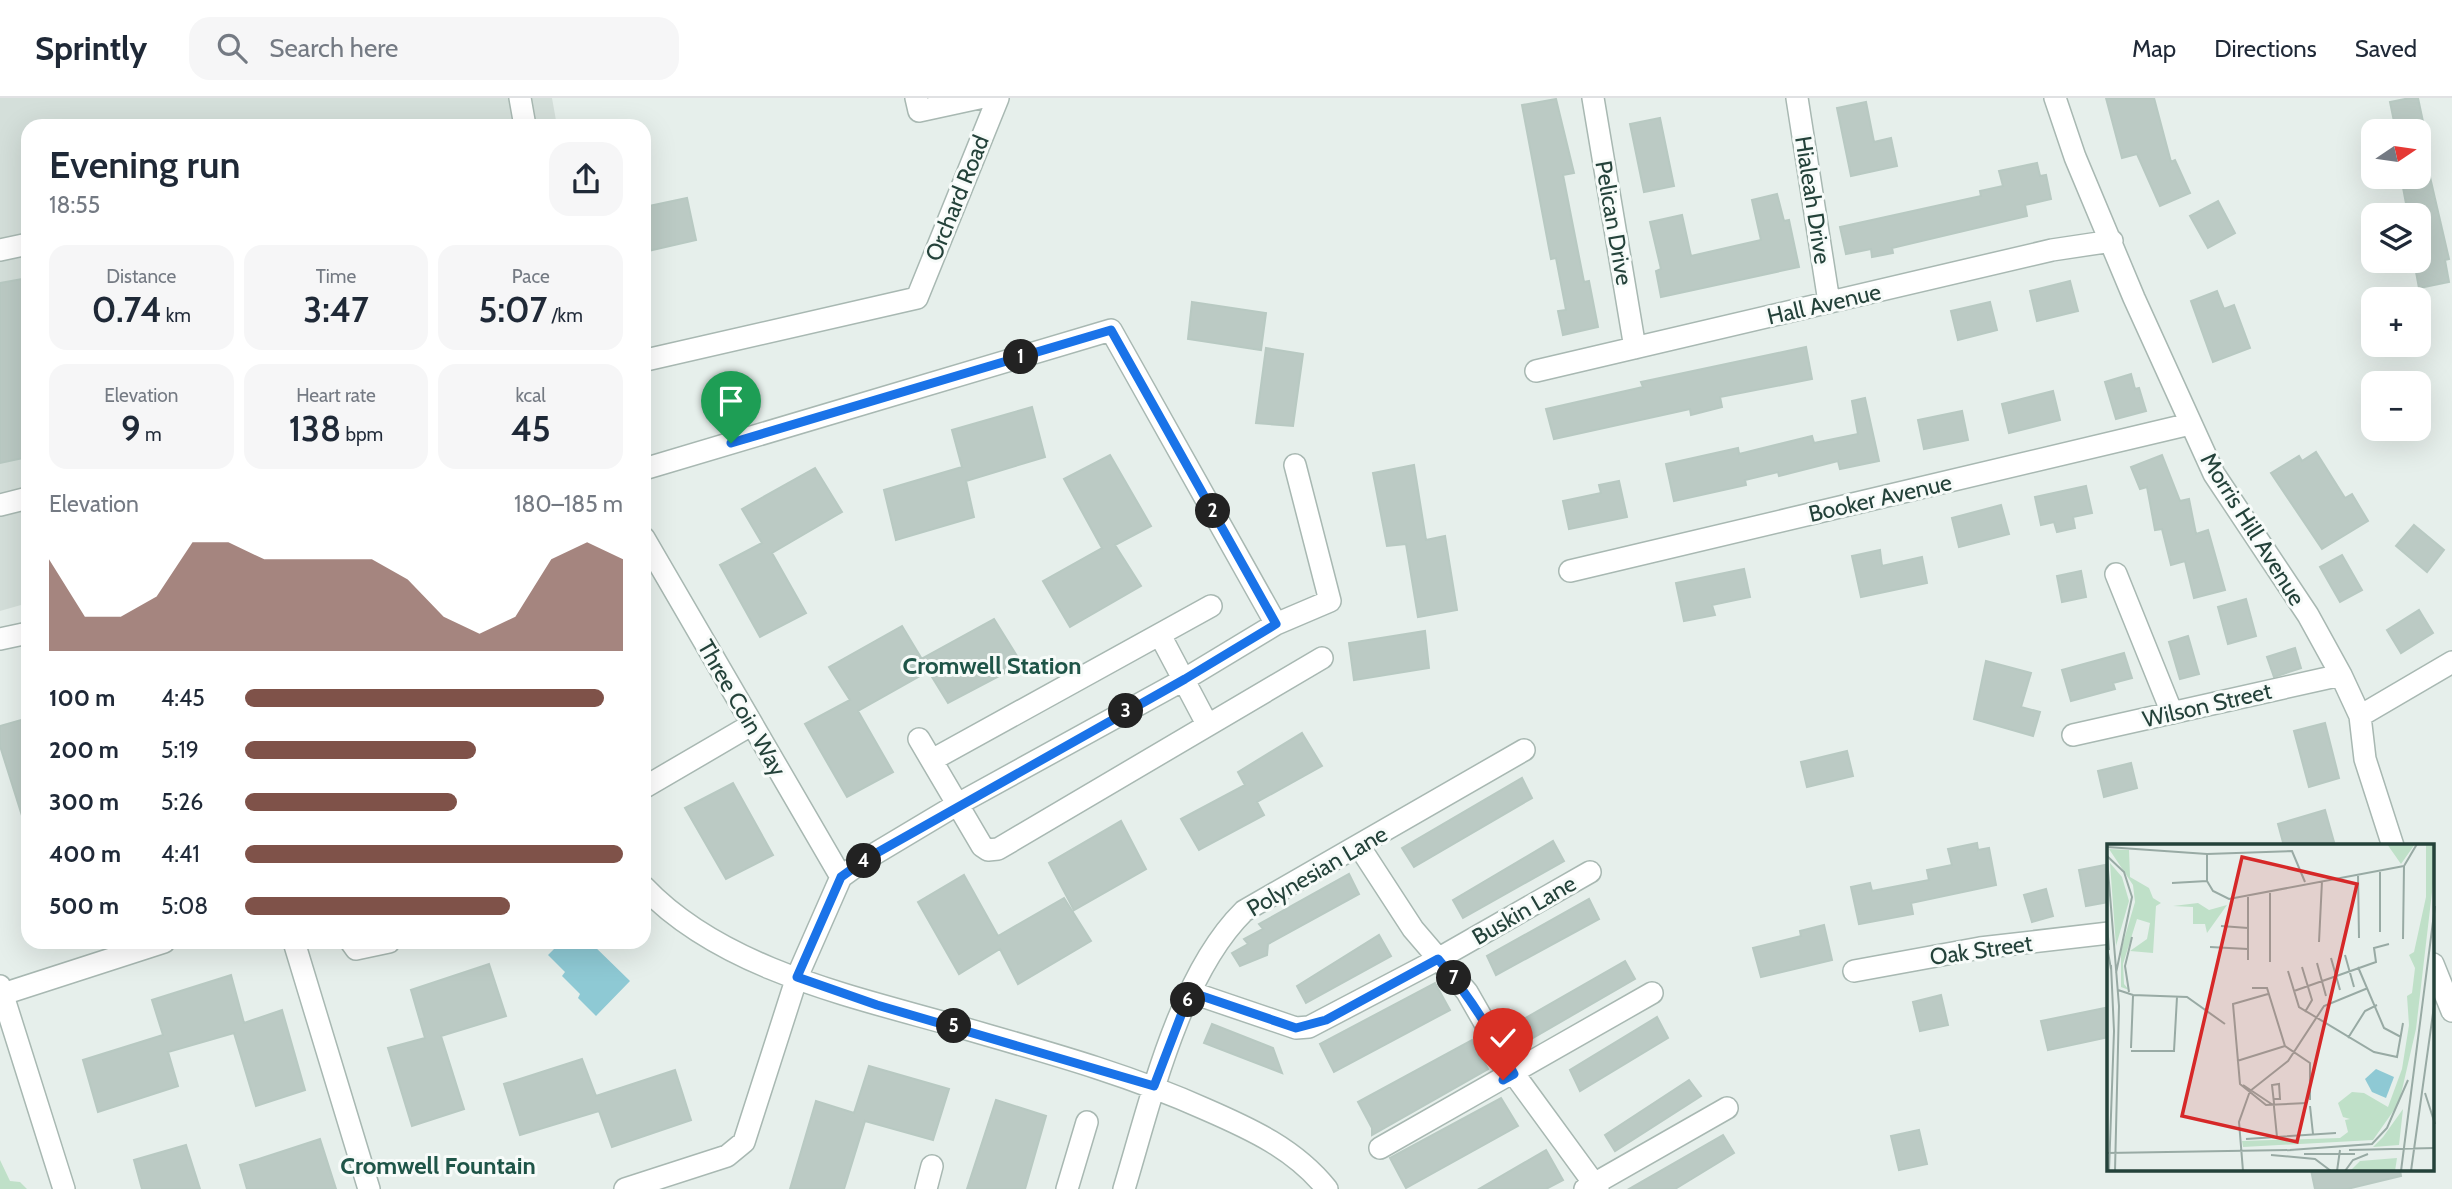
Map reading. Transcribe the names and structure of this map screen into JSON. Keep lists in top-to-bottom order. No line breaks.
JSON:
{"streets":{"street":["Orchard Road","Hialeah Drive","Pelican Drive","Hall Avenue","Booker Avenue","Morris Hill Avenue","Wilson Street","Three Coin Way","Polynesian Lane","Buskin Lane","Oak Street"]},"crossings":[["Hialeah Drive","Hall Avenue"],["Pelican Drive","Hall Avenue"],["Hall Avenue","Morris Hill Avenue"],["Booker Avenue","Morris Hill Avenue"],["Morris Hill Avenue","Wilson Street"],["Polynesian Lane","Buskin Lane"]],"districts":["Cromwell Station","Cromwell Fountain"],"north":"right","page":{"header":"Sprintly","search":"Search here","nav":["Map","Directions","Saved"],"map_buttons":["+","−"],"heading":["Evening run","18:55"],"stats":[["Distance","0.74 km"],["Time","3:47"],["Pace","5:07 /km"],["Elevation","9 m"],["Heart rate","138 bpm"],["kcal","45"]],"pins":["1","2","3","4","7","6","5"],"chart":["Elevation","180–185 m"],"list":[{"name":"100 m","note":"4:45"},{"name":"200 m","note":"5:19"},{"name":"300 m","note":"5:26"},{"name":"400 m","note":"4:41"},{"name":"500 m","note":"5:08"}]}}
